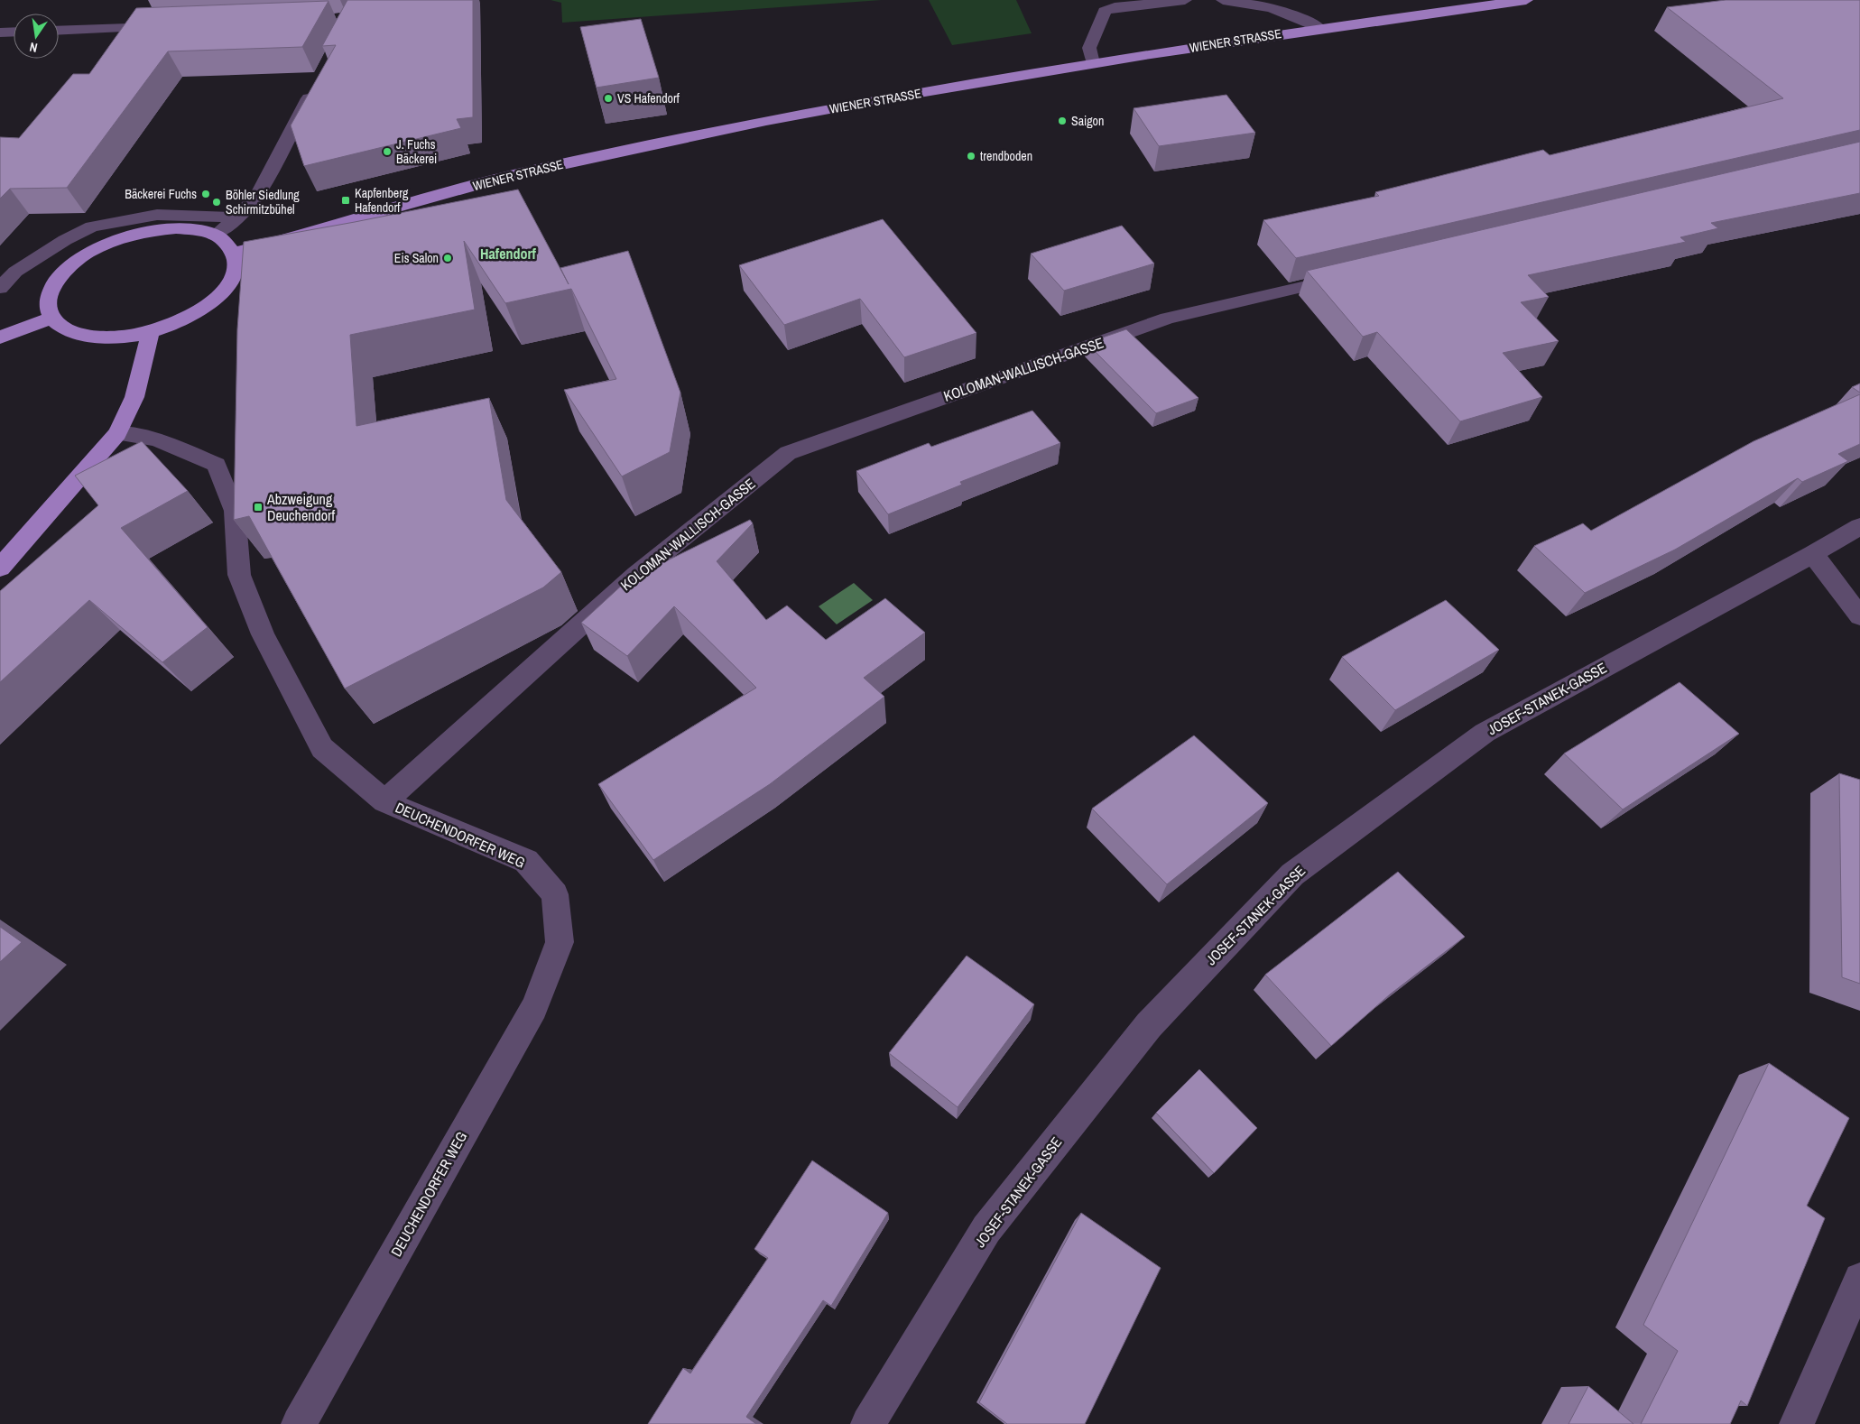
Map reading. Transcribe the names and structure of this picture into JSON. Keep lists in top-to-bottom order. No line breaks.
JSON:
{"streets":{"main road":["WIENER STRASSE"],"street":["KOLOMAN-WALLISCH-GASSE","JOSEF-STANEK-GASSE","DEUCHENDORFER WEG"]},"crossings":[["KOLOMAN-WALLISCH-GASSE","DEUCHENDORFER WEG"]],"districts":["Hafendorf"],"places":{"other":["VS Hafendorf","Saigon","J. Fuchs Bäckerei","trendboden","Bäckerei Fuchs","Böhler Siedlung Schirmitzbühel","Eis Salon"],"transit":["Kapfenberg Hafendorf","Abzweigung Deuchendorf"]},"north":"bottom"}
